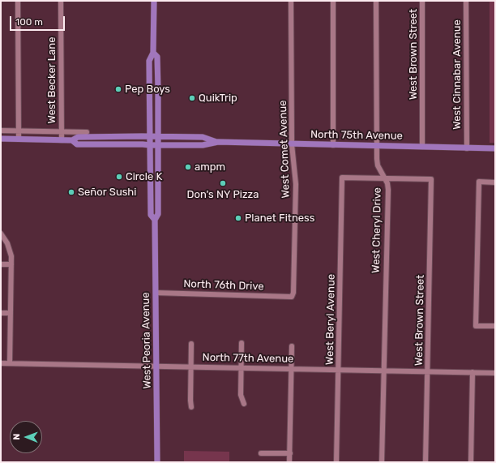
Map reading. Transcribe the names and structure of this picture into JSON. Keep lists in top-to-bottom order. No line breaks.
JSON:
{"streets":{"main road":["North 75th Avenue","West Peoria Avenue"],"street":["West Brown Street","West Cinnabar Avenue","West Becker Lane","West Comet Avenue","West Cheryl Drive","North 76th Drive","West Beryl Avenue","North 77th Avenue"]},"crossings":[["West Brown Street","North 75th Avenue"],["West Brown Street","West Cheryl Drive"],["West Brown Street","West Beryl Avenue"],["West Brown Street","North 77th Avenue"],["West Cinnabar Avenue","North 75th Avenue"],["West Becker Lane","North 75th Avenue"],["North 75th Avenue","West Comet Avenue"],["North 75th Avenue","West Cheryl Drive"],["North 75th Avenue","West Peoria Avenue"],["West Comet Avenue","North 76th Drive"],["West Cheryl Drive","West Beryl Avenue"],["West Cheryl Drive","North 77th Avenue"],["North 76th Drive","West Peoria Avenue"],["West Beryl Avenue","North 77th Avenue"],["West Peoria Avenue","North 77th Avenue"]],"places":["Pep Boys","QuikTrip","ampm","Circle K","Don's NY Pizza","Señor Sushi","Planet Fitness"],"scale_bar":"100 m","north":"left"}
